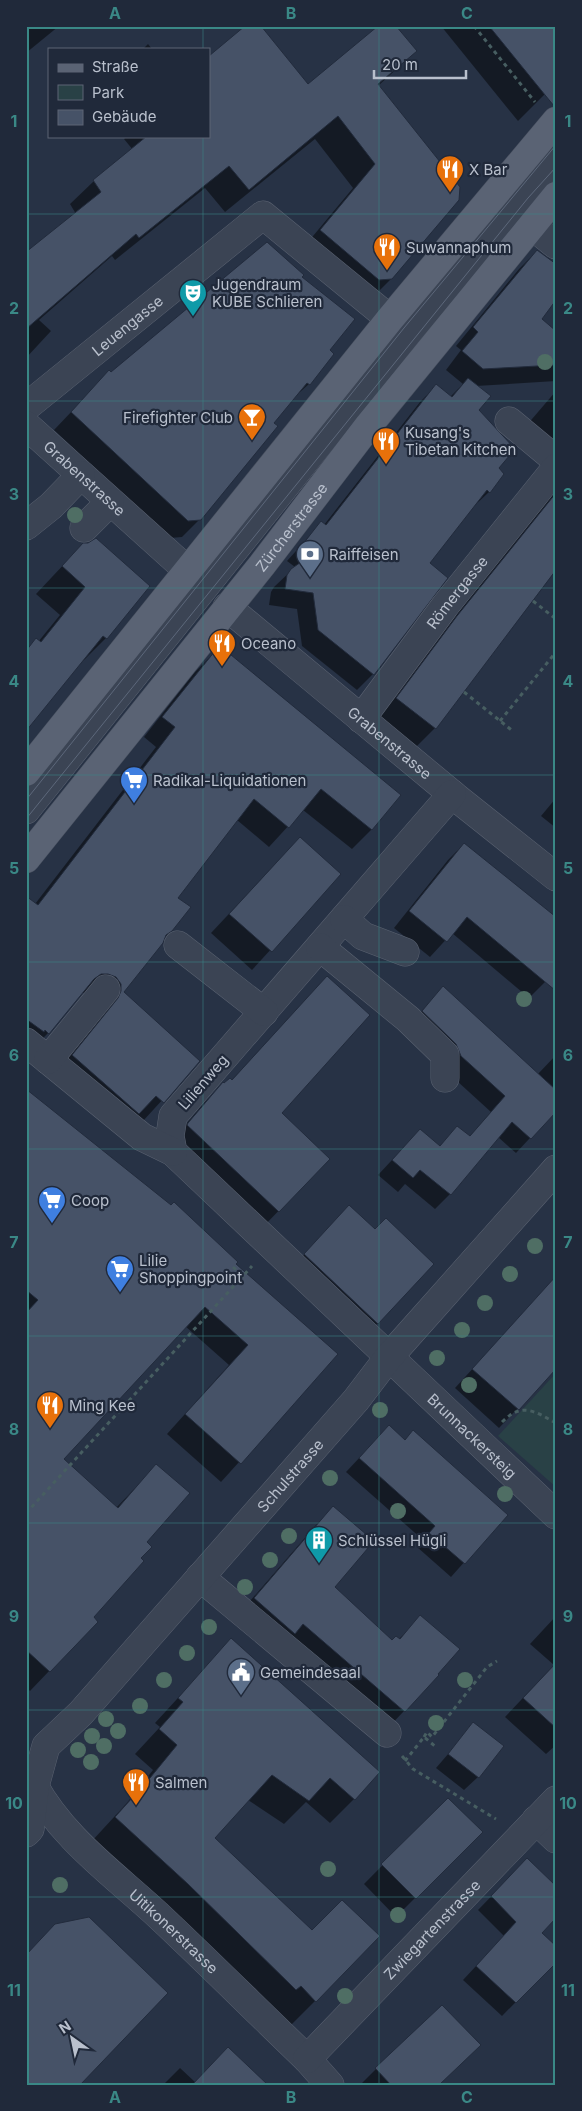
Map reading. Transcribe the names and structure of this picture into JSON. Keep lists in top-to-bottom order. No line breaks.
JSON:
{"streets":{"main road":["Zürcherstrasse"],"street":["Leuengasse","Grabenstrasse","Römergasse","Lilienweg","Brunnackersteig","Schulstrasse","Zwiegartenstrasse","Uitikonerstrasse"]},"crossings":[["Grabenstrasse","Zürcherstrasse"],["Grabenstrasse","Römergasse"],["Grabenstrasse","Lilienweg"],["Brunnackersteig","Schulstrasse"],["Schulstrasse","Uitikonerstrasse"],["Zwiegartenstrasse","Uitikonerstrasse"]],"places":{"restaurant":["X Bar","Suwannaphum","Kusang's Tibetan Kitchen","Oceano","Ming Kee","Salmen"],"theatre":["Jugendraum KUBE Schlieren"],"bar":["Firefighter Club"],"bank":["Raiffeisen"],"supermarket":["Radikal-Liquidationen","Coop","Lilie Shoppingpoint"],"building":["Schlüssel Hügli"],"public building":["Gemeindesaal"]},"legend":["Straße","Park","Gebäude"],"scale_bar":"20 m","north":"top left","grid":{"columns":["A","B","C"],"rows":["1","2","3","4","5","6","7","8","9","10","11"]}}
